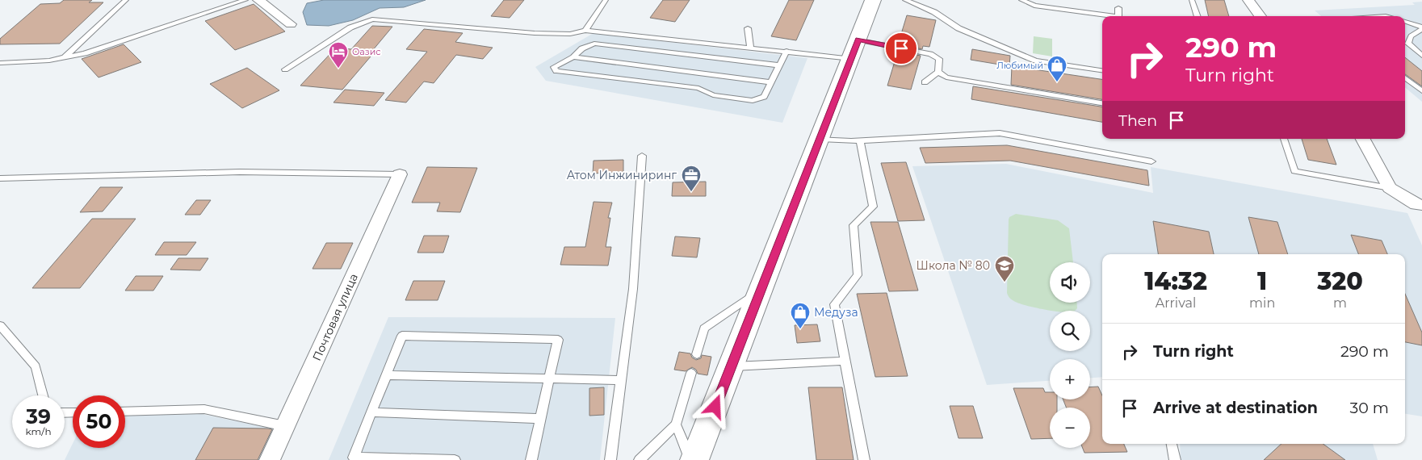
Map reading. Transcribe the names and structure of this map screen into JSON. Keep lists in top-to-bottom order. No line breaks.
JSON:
{"streets":{"street":["Почтовая улица"]},"places":{"hotel":["Оазис"],"shop":["Любимый","Медуза"],"office":["Атом Инжиниринг"],"school or university":["Школа № 80"]},"page":{"turn":["290 m","Turn right"],"then":"Then","eta":["14:32","Arrival","1","min","320","m"],"map_buttons":["+","−"],"list":[{"name":"Turn right","value":"290 m"},{"name":"Arrive at destination","value":"30 m"}],"speed":"39 km/h","limit":"50"}}
